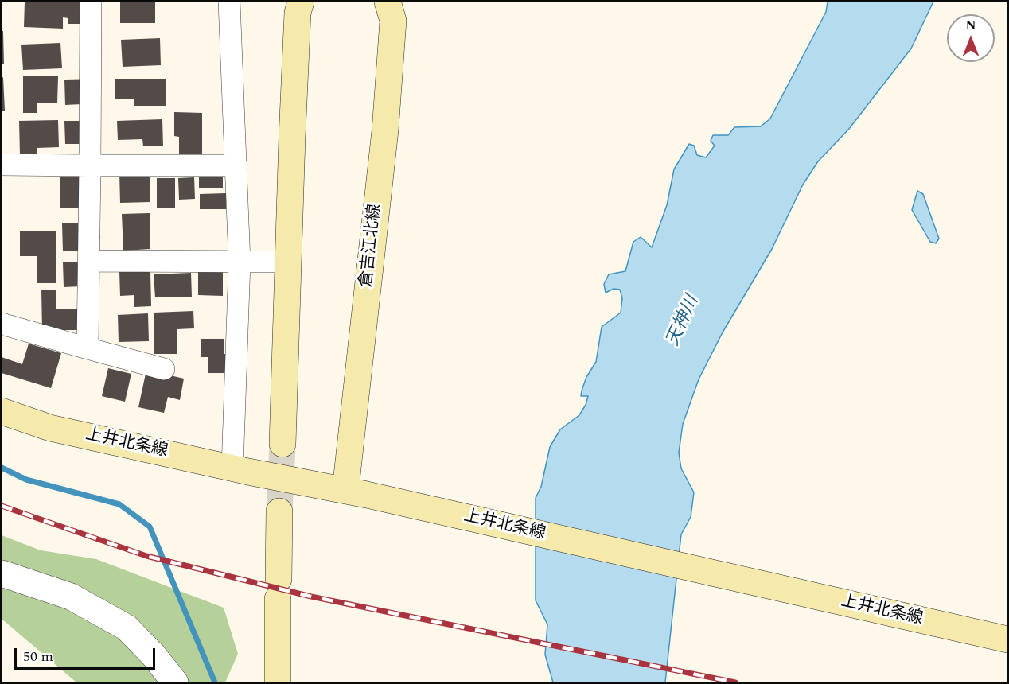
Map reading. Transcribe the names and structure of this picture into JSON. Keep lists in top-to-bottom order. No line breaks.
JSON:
{"streets":{"main road":["倉吉江北線","上井北条線"]},"crossings":[["倉吉江北線","上井北条線"]],"water":["天神川"],"scale_bar":"50 m","north":"top"}
